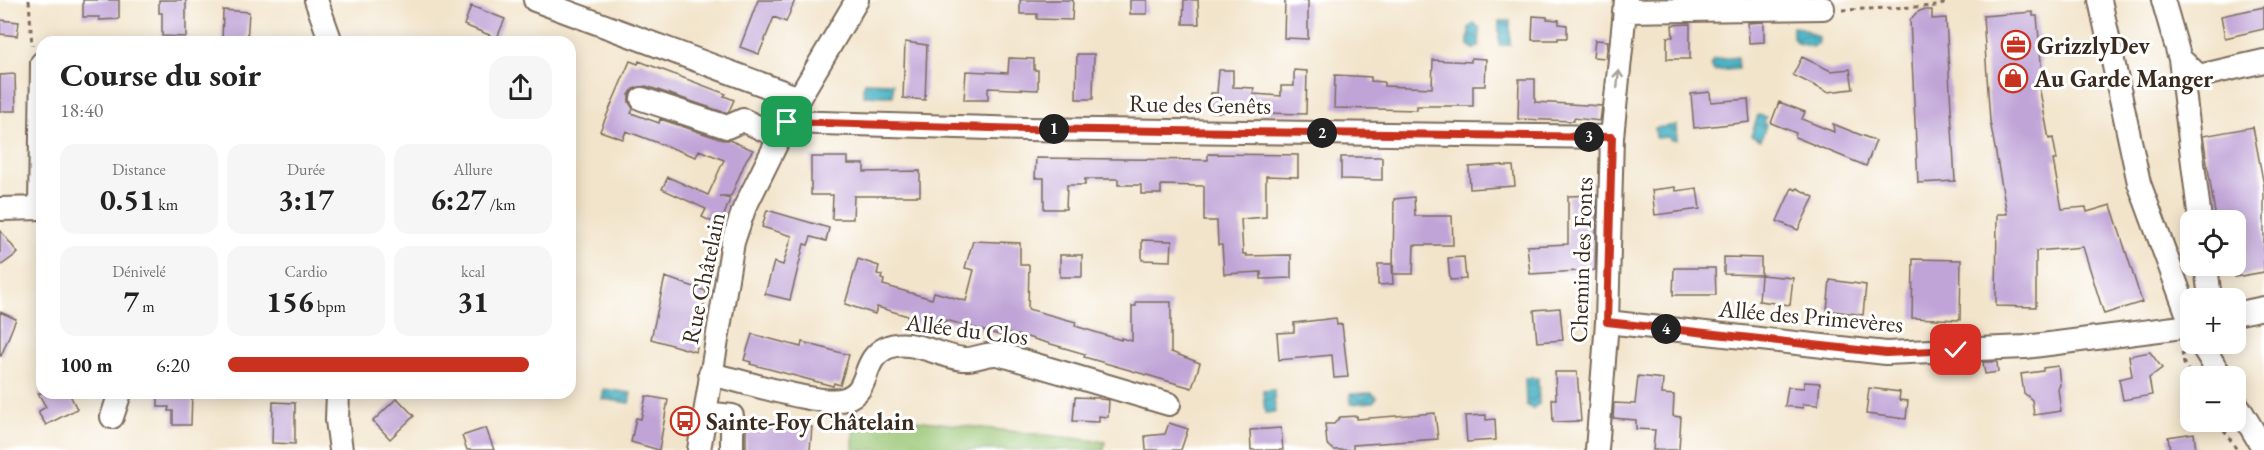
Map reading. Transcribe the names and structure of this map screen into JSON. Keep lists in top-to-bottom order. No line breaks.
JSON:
{"streets":{"street":["Rue des Genêts","Chemin des Fonts","Rue Châtelain","Allée des Primevères","Allée du Clos"]},"crossings":[["Rue des Genêts","Chemin des Fonts"],["Rue des Genêts","Rue Châtelain"],["Chemin des Fonts","Allée des Primevères"],["Rue Châtelain","Allée du Clos"]],"places":{"office":["GrizzlyDev"],"shop":["Au Garde Manger"],"bus stop":["Sainte-Foy Châtelain"]},"page":{"heading":["Course du soir","18:40"],"pins":["1","2","3","4"],"stats":[["Distance","0.51 km"],["Durée","3:17"],["Allure","6:27 /km"],["Dénivelé","7 m"],["Cardio","156 bpm"],["kcal","31"]],"map_buttons":["+","−"],"list":[{"name":"100 m","note":"6:20"}]}}
